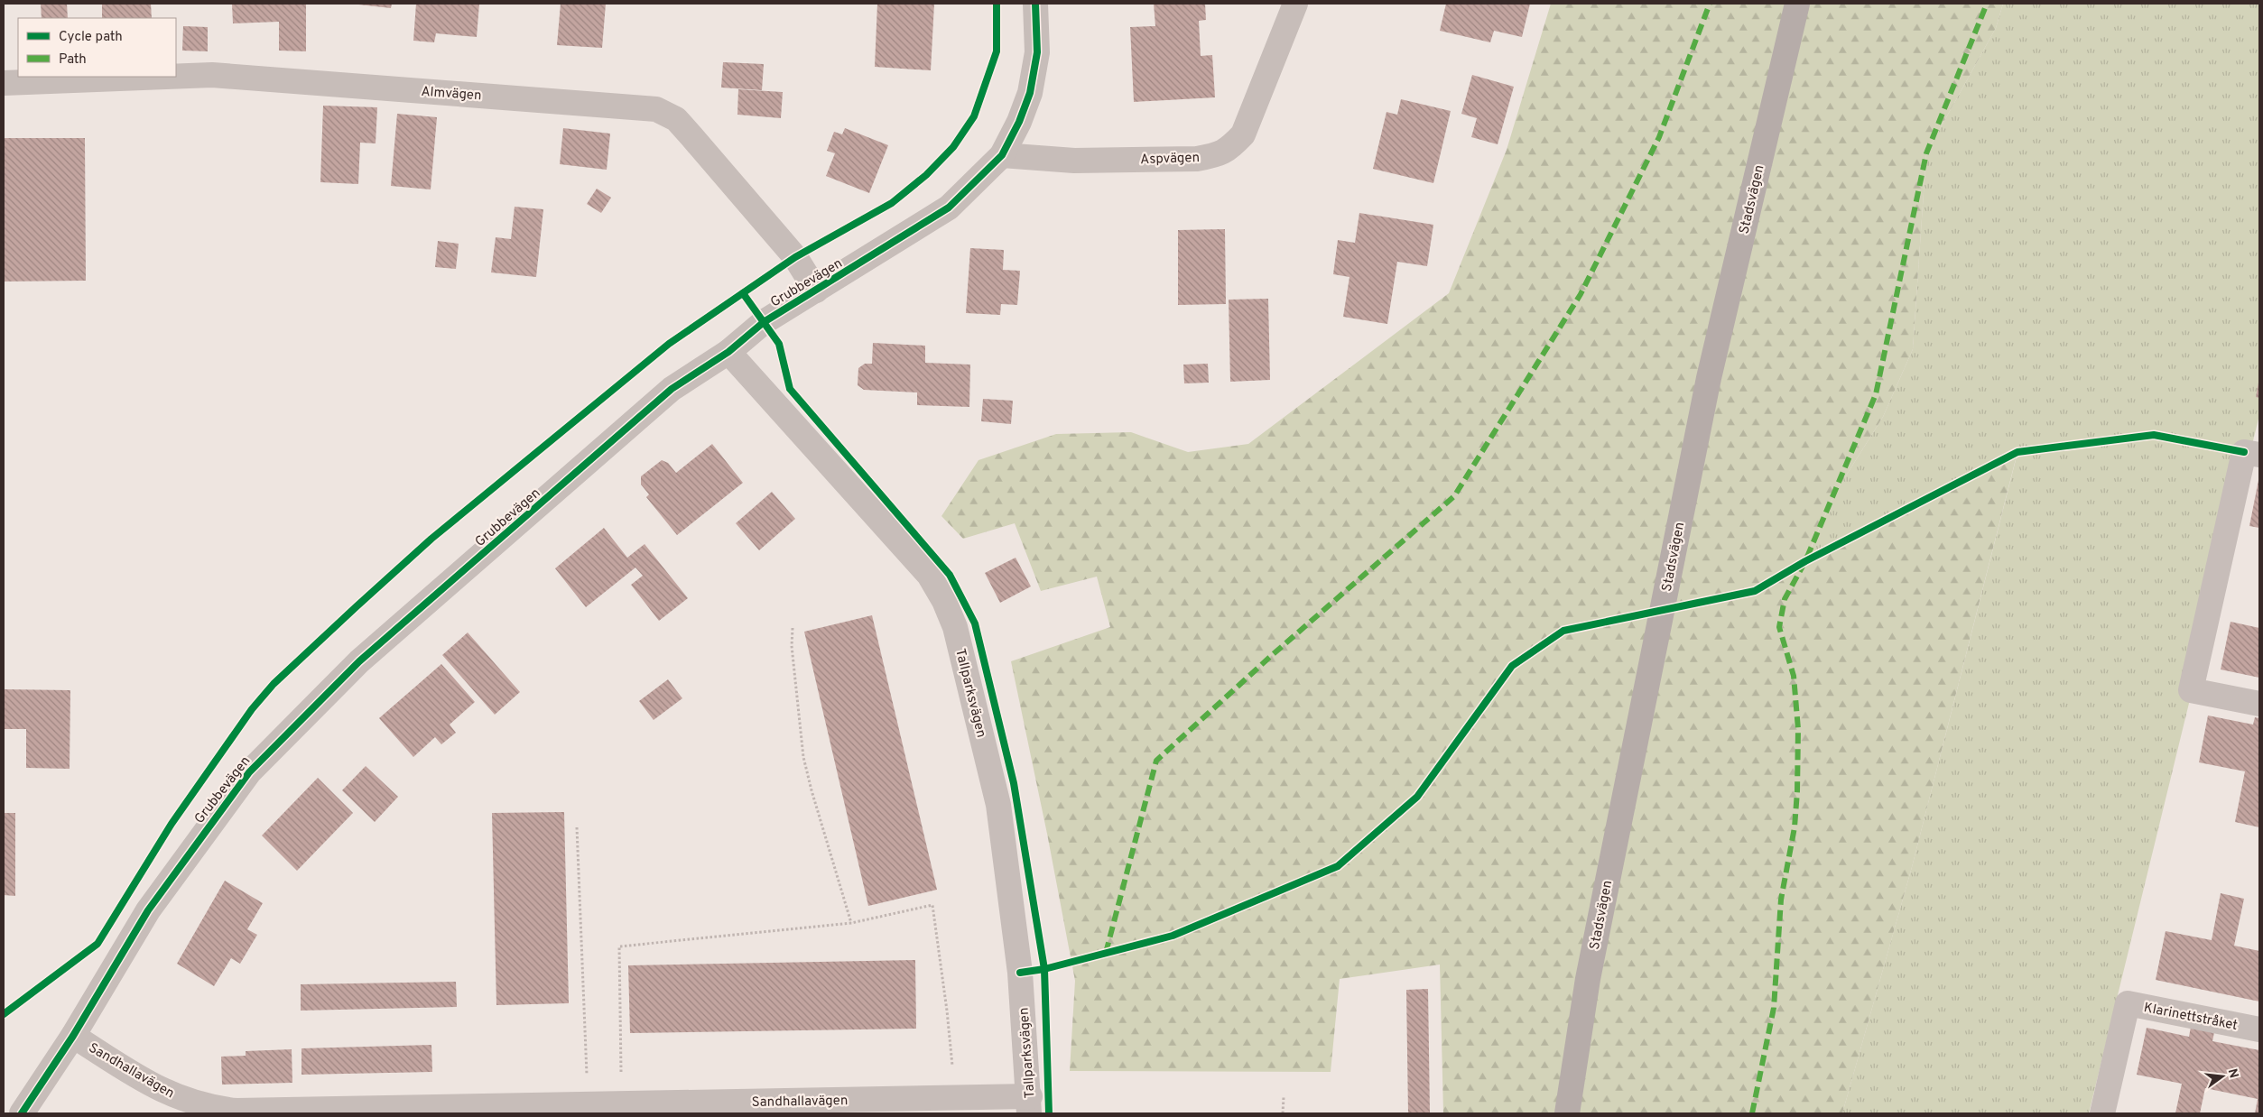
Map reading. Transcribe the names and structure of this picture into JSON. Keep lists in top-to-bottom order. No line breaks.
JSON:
{"streets":{"main road":["Stadsvägen"],"street":["Almvägen","Aspvägen","Grubbevägen","Tallparksvägen","Klarinettstråket","Sandhallavägen"]},"crossings":[["Almvägen","Grubbevägen"],["Aspvägen","Grubbevägen"],["Grubbevägen","Tallparksvägen"],["Grubbevägen","Sandhallavägen"],["Tallparksvägen","Sandhallavägen"]],"legend":["Cycle path","Path"],"north":"right"}
